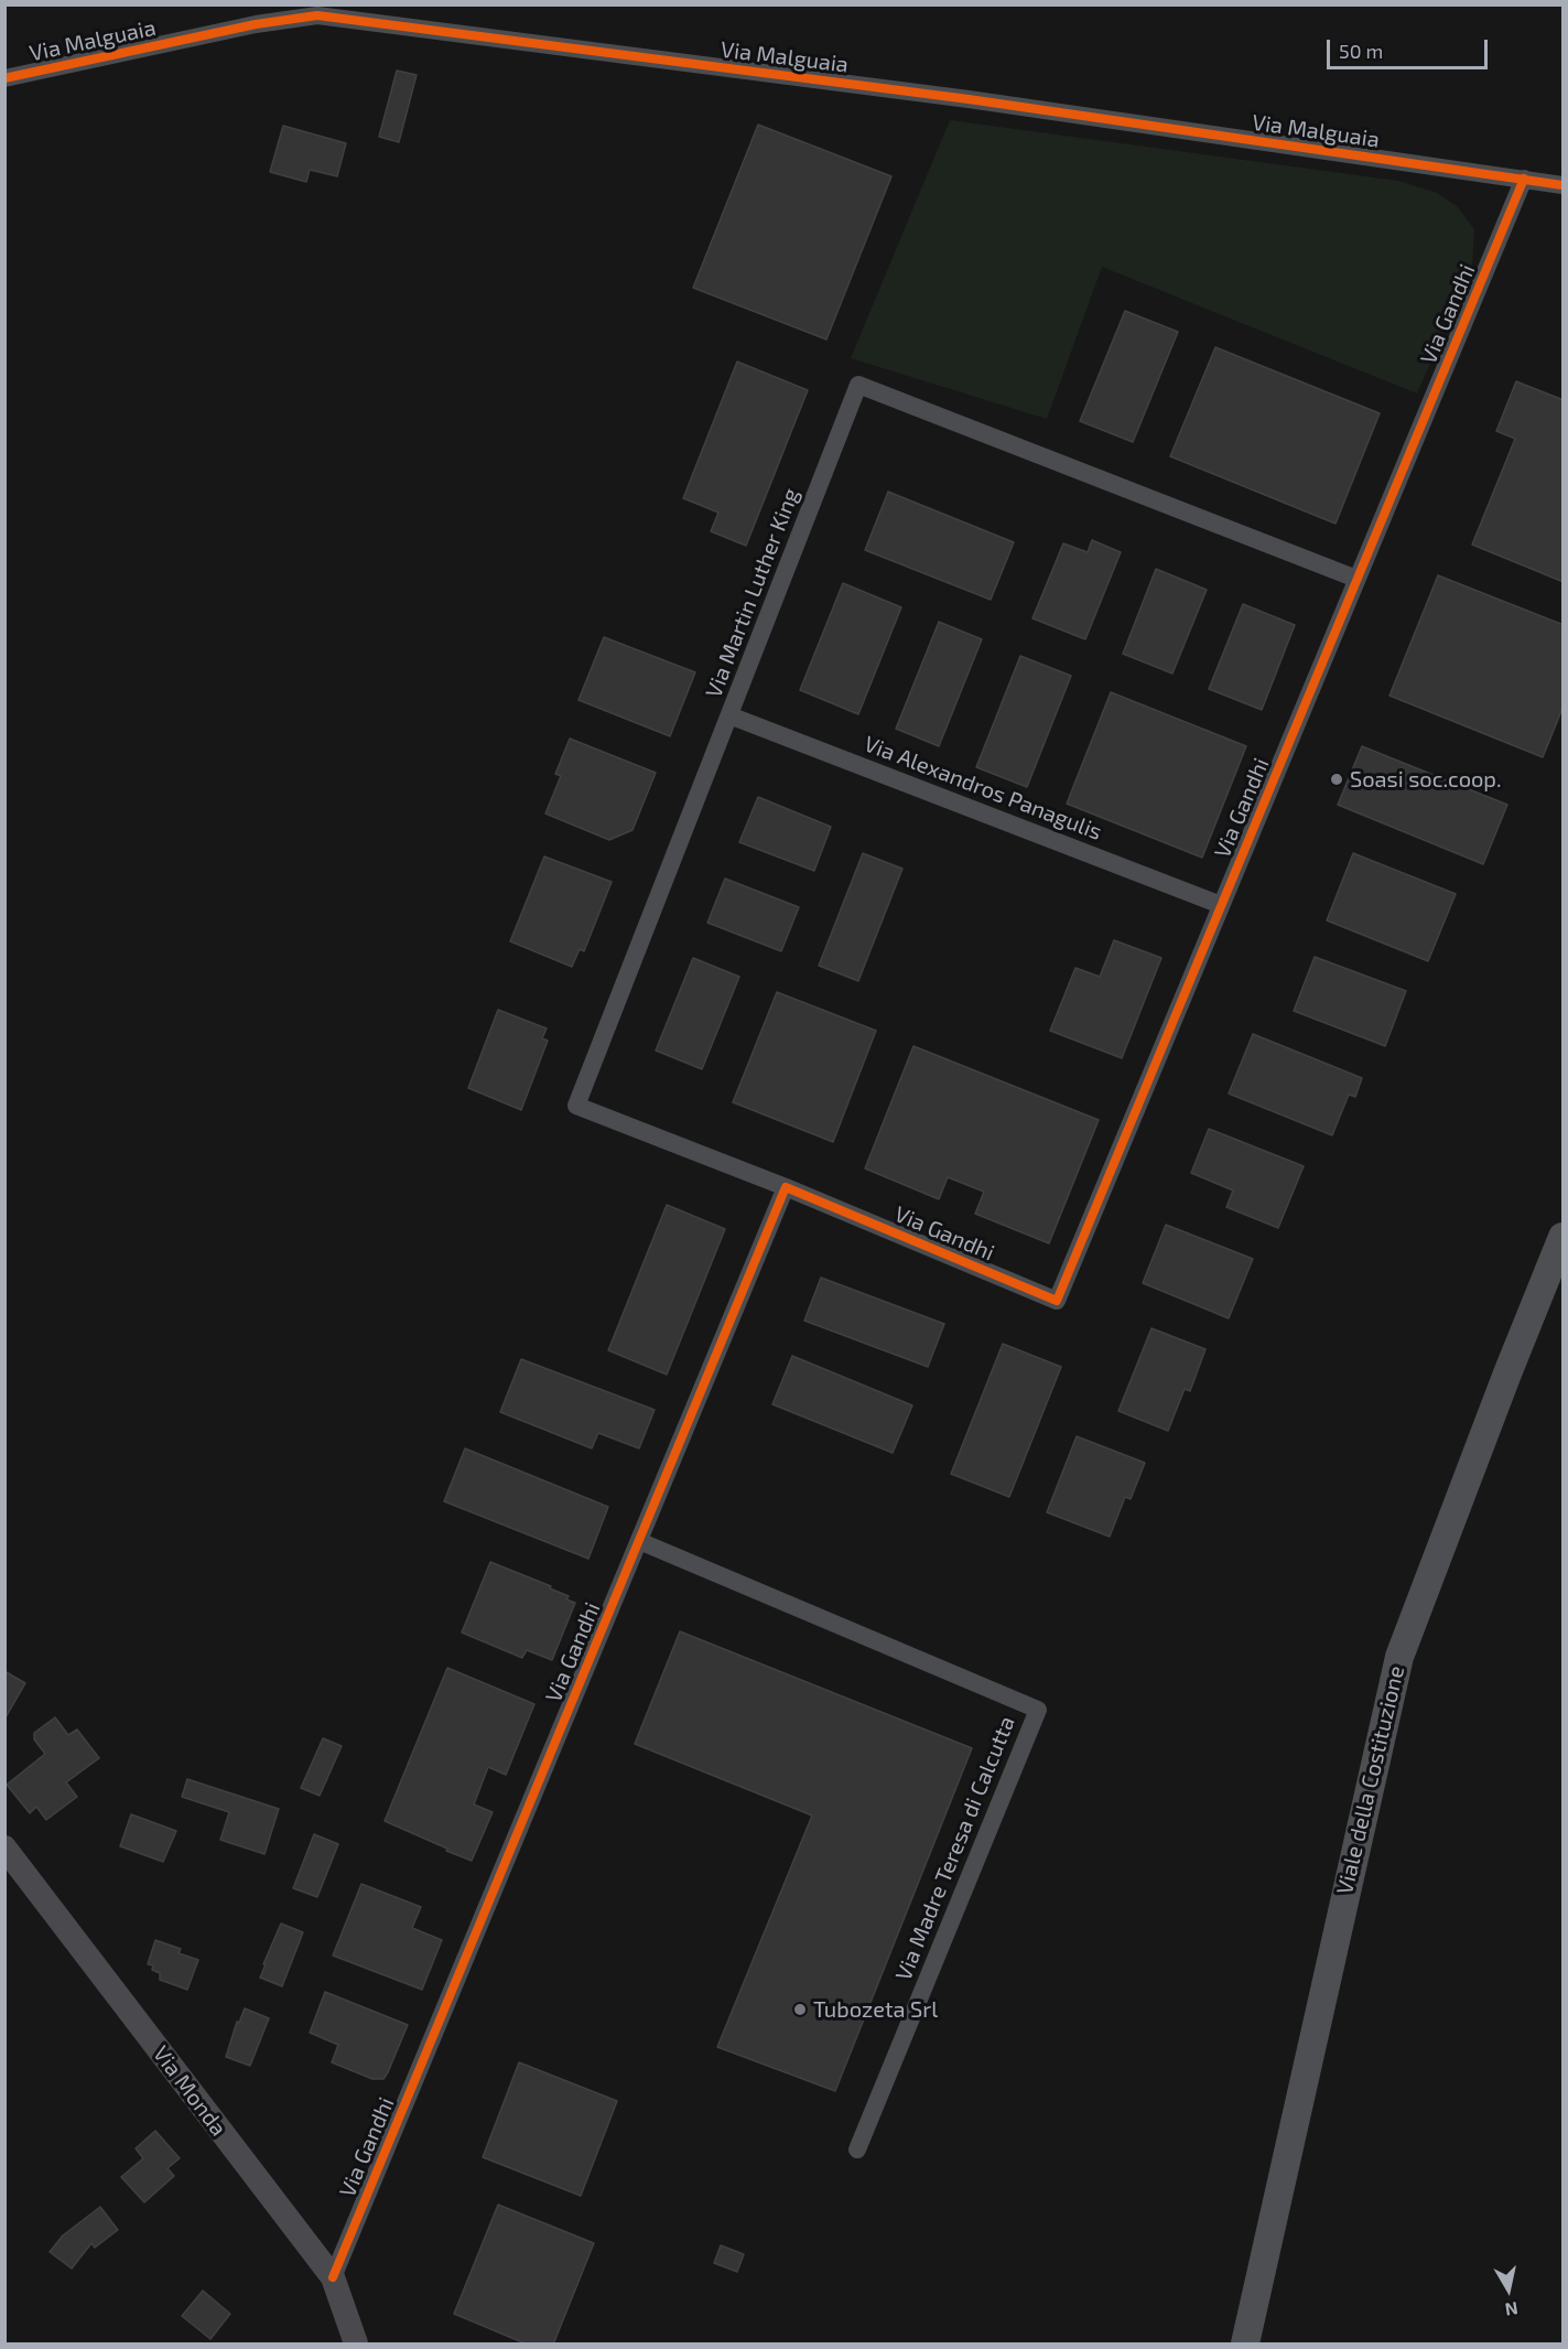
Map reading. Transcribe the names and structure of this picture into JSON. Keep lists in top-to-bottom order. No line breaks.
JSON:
{"streets":{"main road":["Viale della Costituzione","Via Monda"],"street":["Via Malguaia","Via Gandhi","Via Martin Luther King","Via Alexandros Panagulis","Via Madre Teresa di Calcutta"]},"crossings":[["Via Malguaia","Via Gandhi"],["Via Gandhi","Via Martin Luther King"],["Via Gandhi","Via Alexandros Panagulis"],["Via Gandhi","Via Madre Teresa di Calcutta"],["Via Gandhi","Via Monda"],["Via Martin Luther King","Via Alexandros Panagulis"]],"places":["Soasi soc.coop.","Tubozeta Srl"],"scale_bar":"50 m","north":"bottom"}
